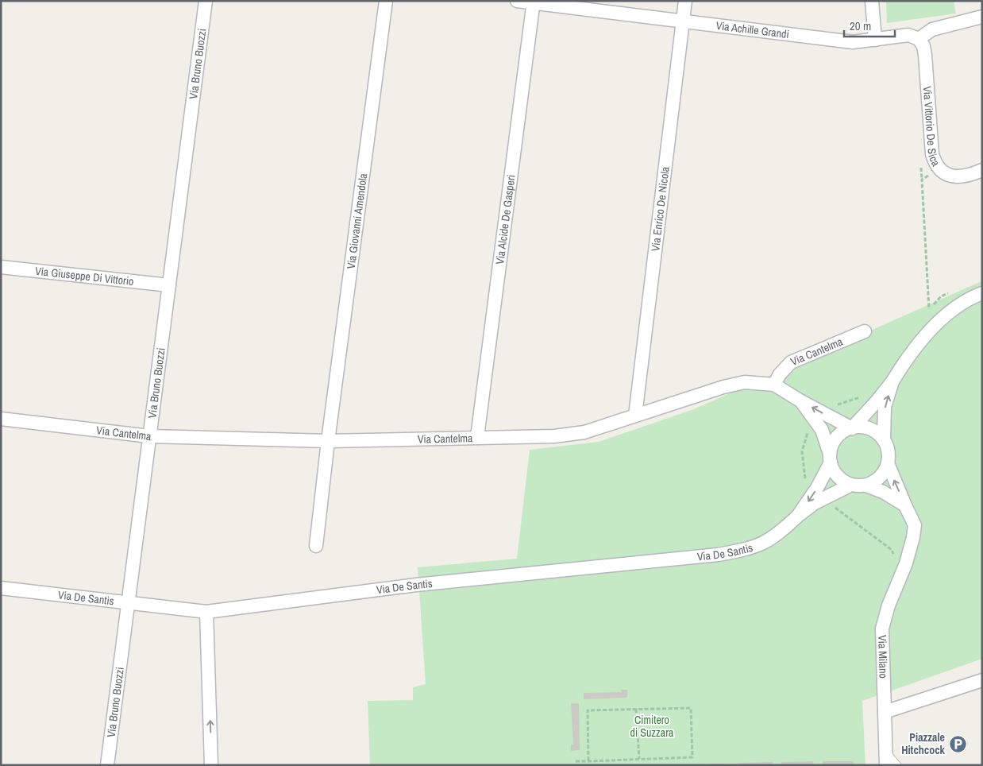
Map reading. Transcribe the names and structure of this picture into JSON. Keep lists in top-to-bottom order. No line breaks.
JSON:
{"streets":{"street":["Via Achille Grandi","Via Bruno Buozzi","Via Vittorio De Sica","Via Enrico De Nicola","Via Alcide De Gasperi","Via Giovanni Amendola","Via Giuseppe Di Vittorio","Via Cantelma","Via De Santis","Via Milano"]},"crossings":[["Via Achille Grandi","Via Vittorio De Sica"],["Via Achille Grandi","Via Enrico De Nicola"],["Via Achille Grandi","Via Alcide De Gasperi"],["Via Bruno Buozzi","Via Giuseppe Di Vittorio"],["Via Bruno Buozzi","Via Cantelma"],["Via Bruno Buozzi","Via De Santis"],["Via Enrico De Nicola","Via Cantelma"],["Via Alcide De Gasperi","Via Cantelma"],["Via Giovanni Amendola","Via Cantelma"]],"parks":["Cimitero di Suzzara"],"places":{"parking":["Piazzale Hitchcock"]},"scale_bar":"20 m"}
